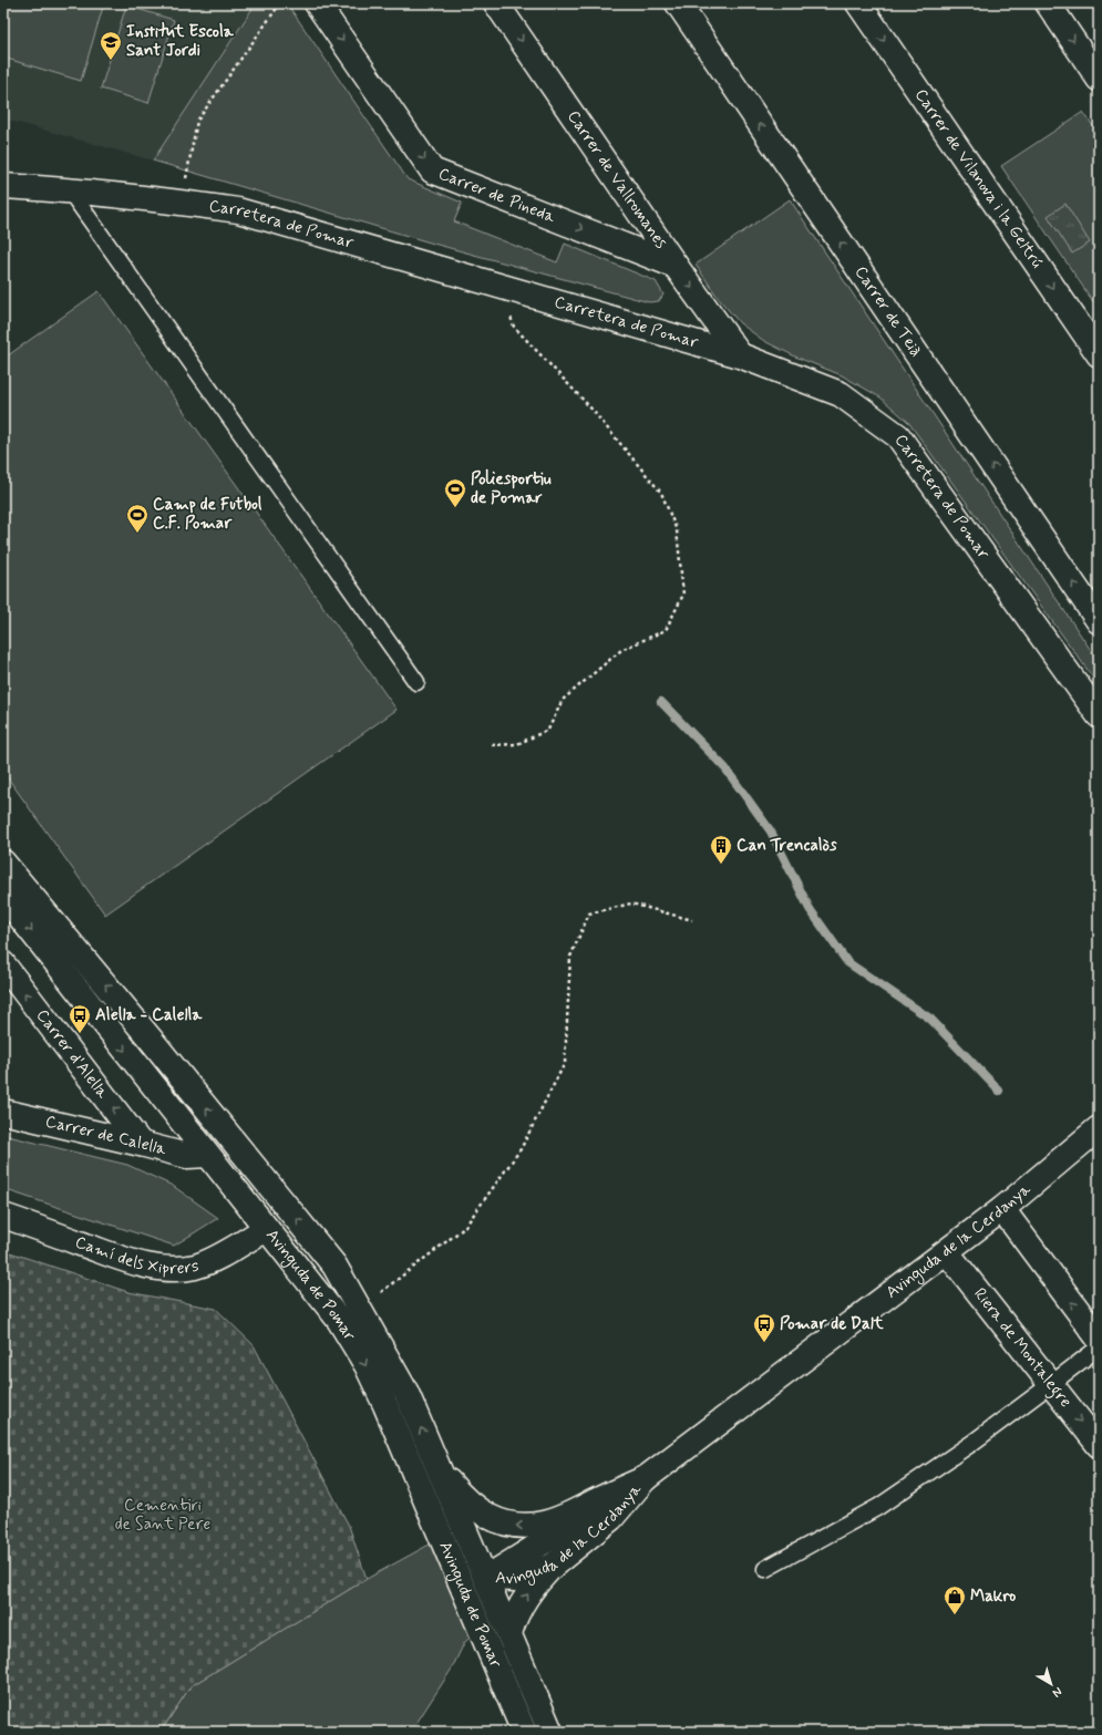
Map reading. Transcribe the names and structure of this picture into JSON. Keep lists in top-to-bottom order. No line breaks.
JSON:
{"streets":{"street":["Carrer de Vilanova i la Geltrú","Carrer de Vallromanes","Carrer de Pineda","Carretera de Pomar","Carrer de Teià","Carrer d'Alella","Carrer de Calella","Avinguda de la Cerdanya","Camí dels Xiprers","Avinguda de Pomar","Riera de Montalegre"]},"crossings":[["Carrer de Vallromanes","Carrer de Pineda"],["Carrer de Vallromanes","Carretera de Pomar"],["Carrer d'Alella","Carrer de Calella"],["Carrer de Calella","Avinguda de Pomar"],["Avinguda de la Cerdanya","Avinguda de Pomar"],["Avinguda de la Cerdanya","Riera de Montalegre"],["Camí dels Xiprers","Avinguda de Pomar"]],"one_way":["Carrer de Vilanova i la Geltrú","Carrer de Vallromanes","Carrer de Pineda","Carrer de Teià"],"parks":["Cementiri de Sant Pere"],"places":{"school or university":["Institut Escola Sant Jordi"],"sports":["Poliesportiu de Pomar","Camp de Futbol C.F. Pomar"],"building":["Can Trencalòs"],"bus stop":["Alella - Calella","Pomar de Dalt"],"shop":["Makro"]},"north":"bottom right"}
